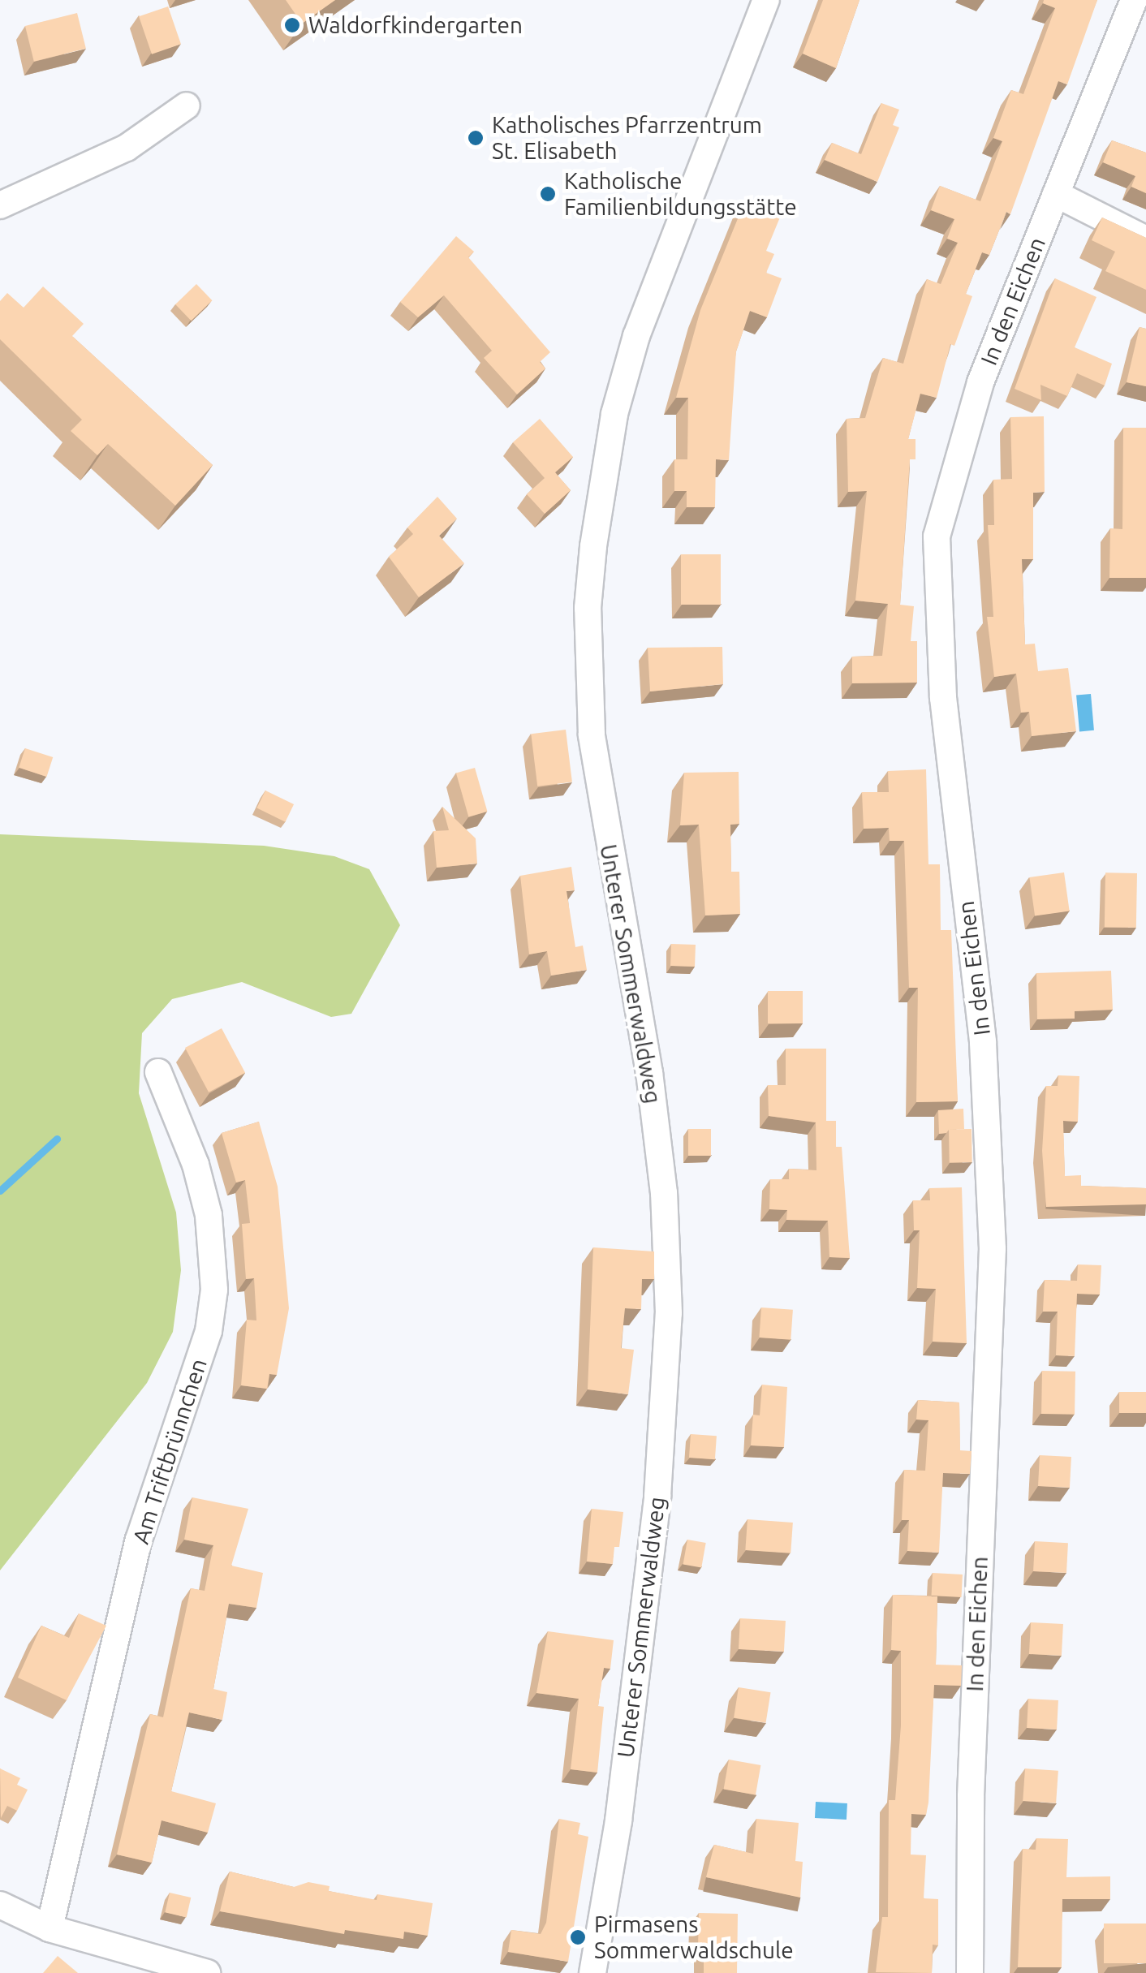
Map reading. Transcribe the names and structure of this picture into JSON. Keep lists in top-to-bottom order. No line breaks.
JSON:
{"streets":{"street":["In den Eichen","Unterer Sommerwaldweg","Am Triftbrünnchen"]},"places":["Waldorfkindergarten","Katholisches Pfarrzentrum St. Elisabeth","Katholische Familienbildungsstätte","Pirmasens Sommerwaldschule"]}
